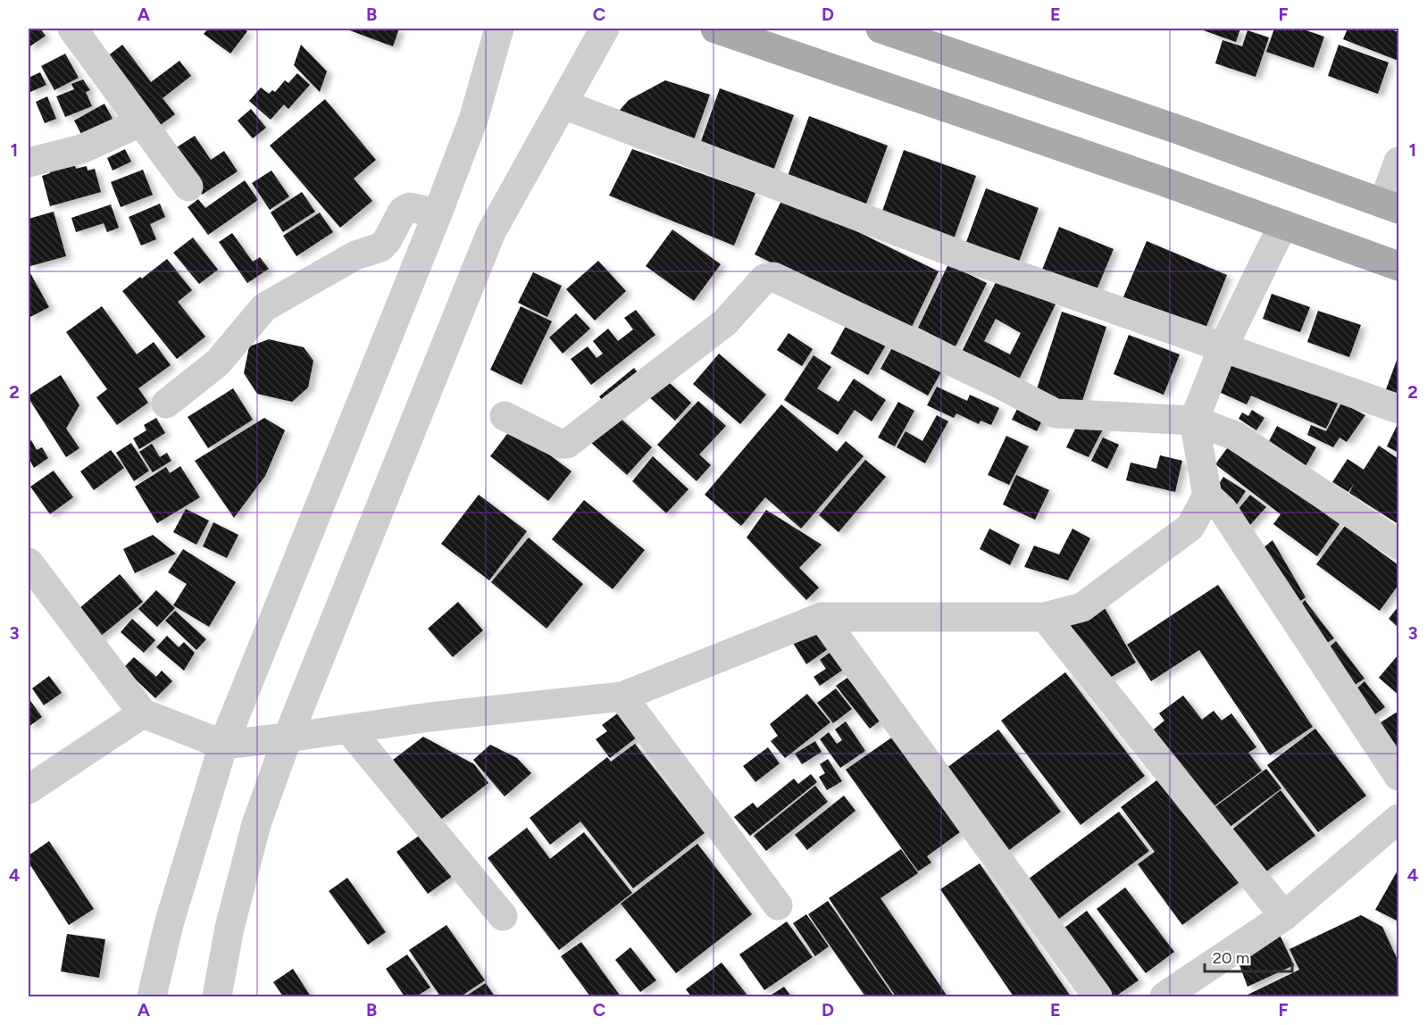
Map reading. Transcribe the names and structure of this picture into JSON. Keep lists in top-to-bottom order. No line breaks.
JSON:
{"scale_bar":"20 m","grid":{"columns":["A","B","C","D","E","F"],"rows":["1","2","3","4"]}}
